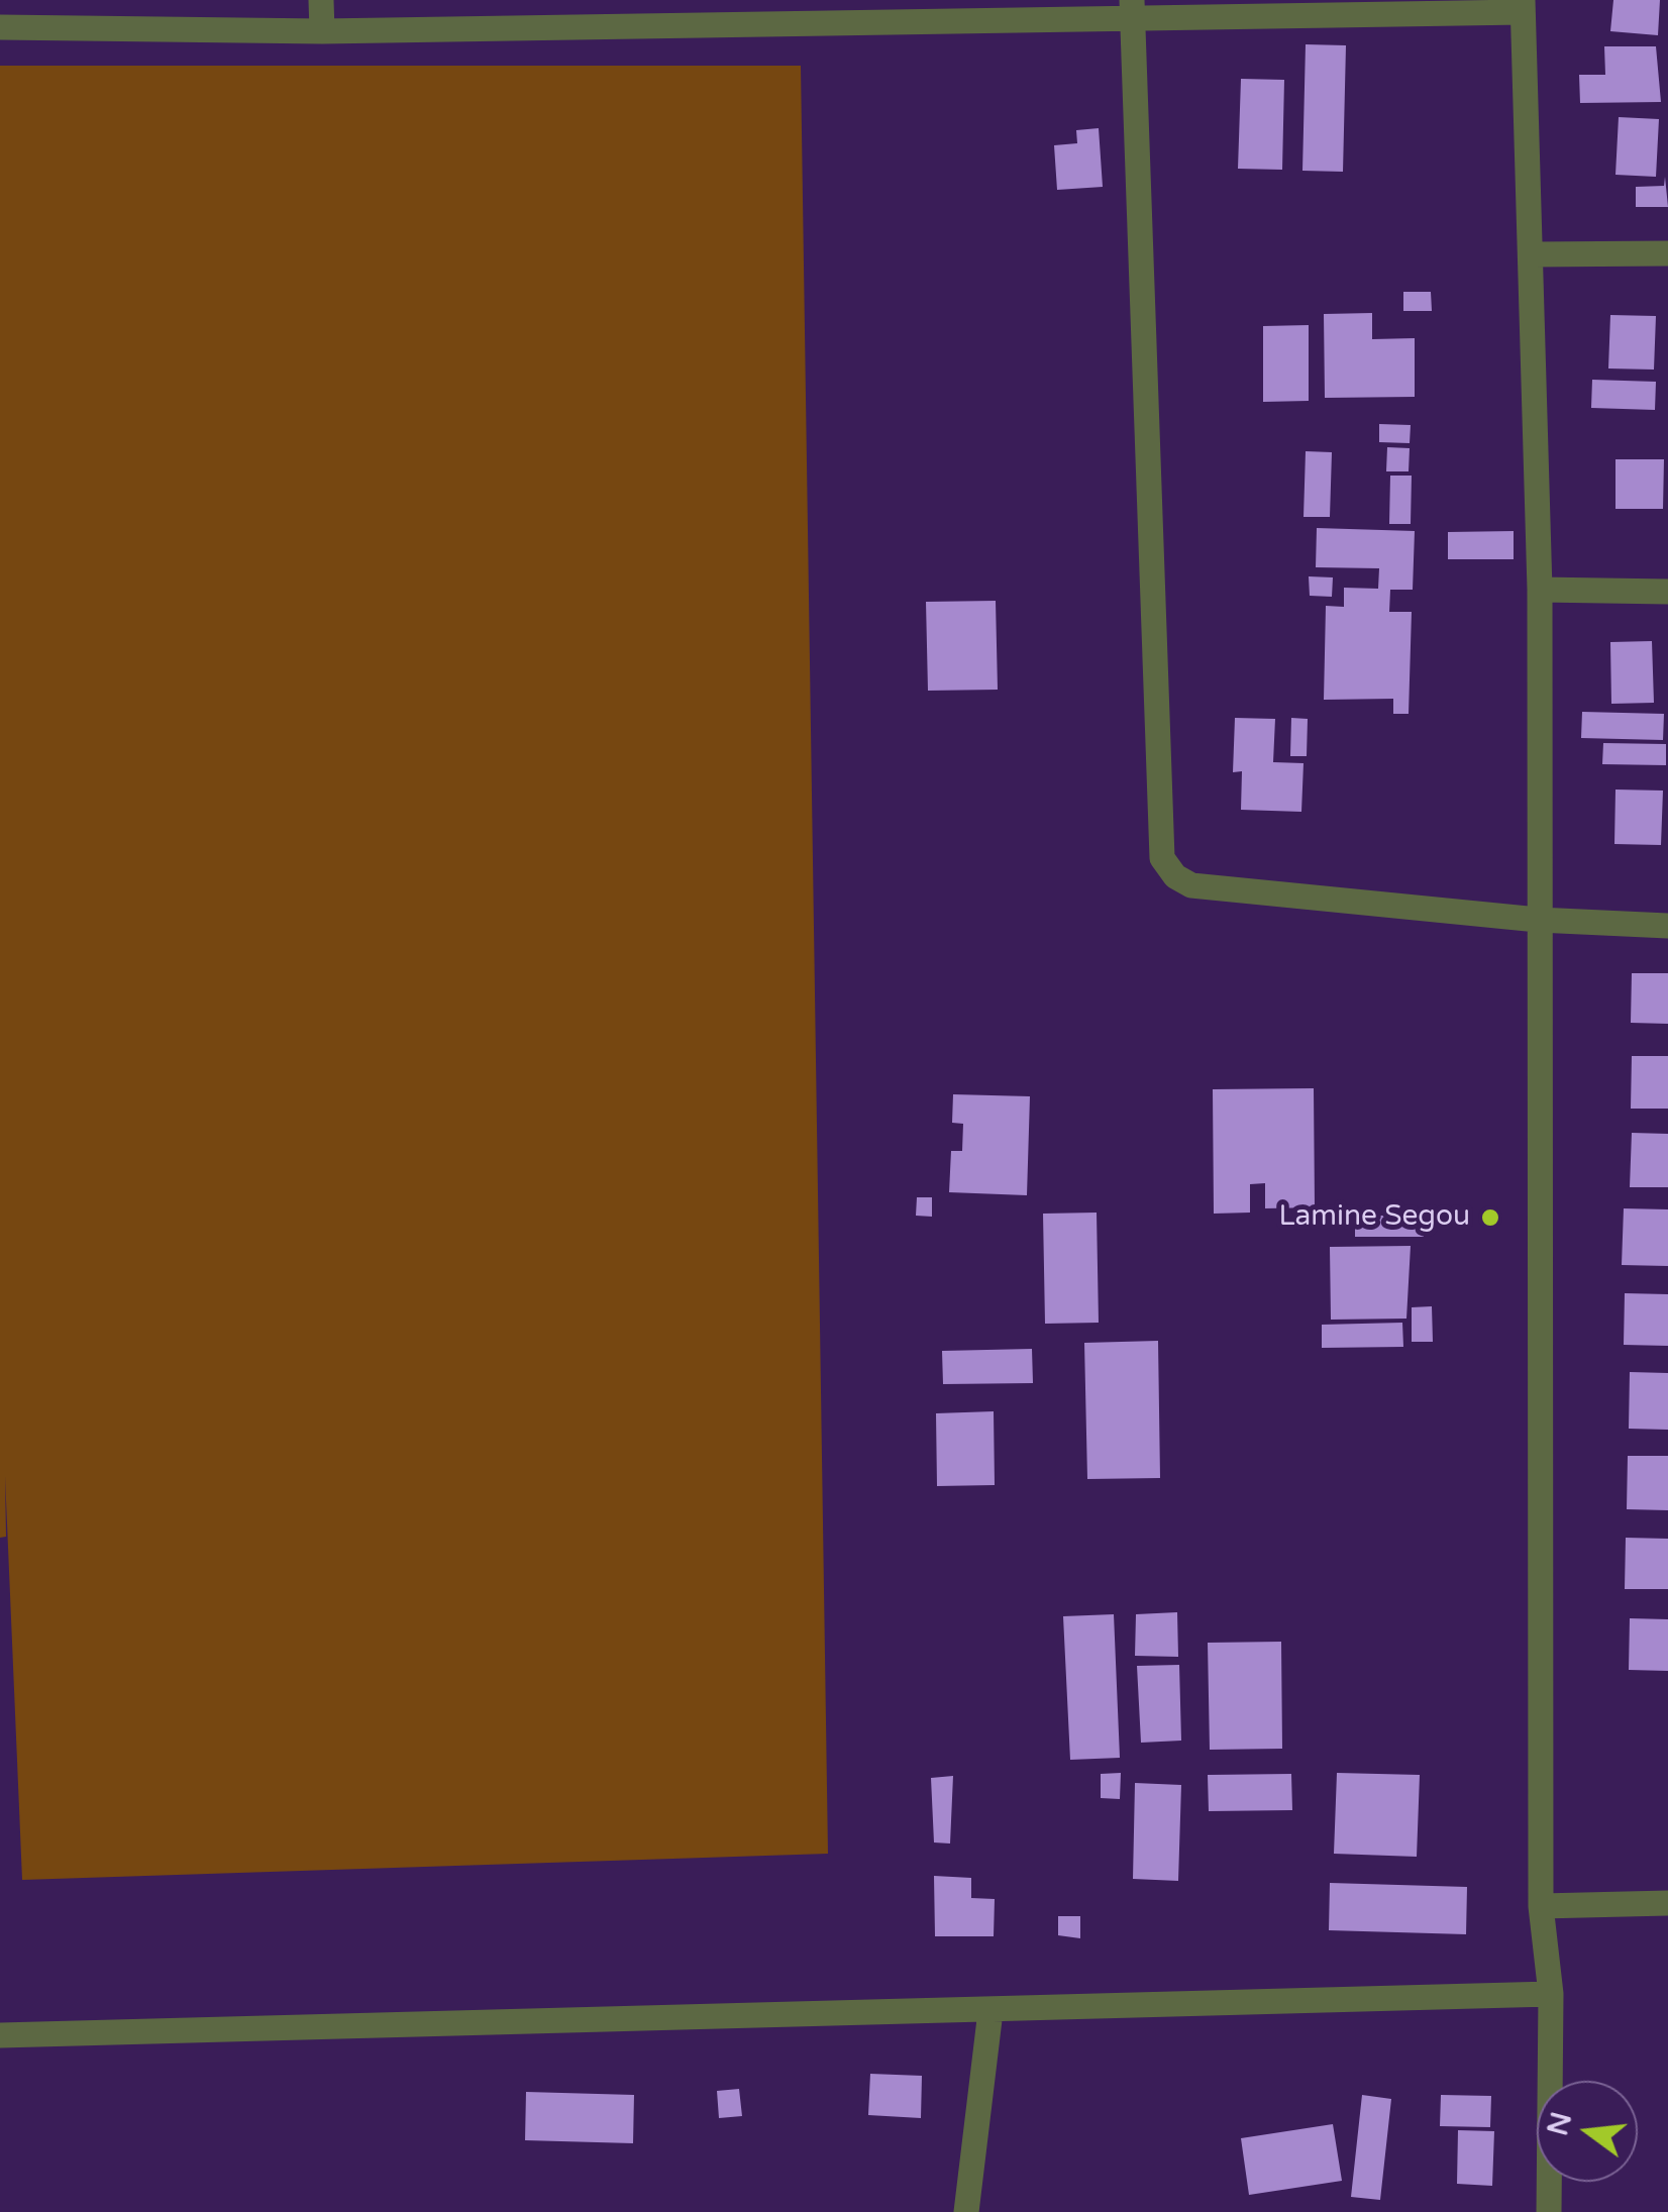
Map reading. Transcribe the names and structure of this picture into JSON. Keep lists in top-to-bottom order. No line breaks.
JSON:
{"places":["Lamine Segou"],"north":"left"}
